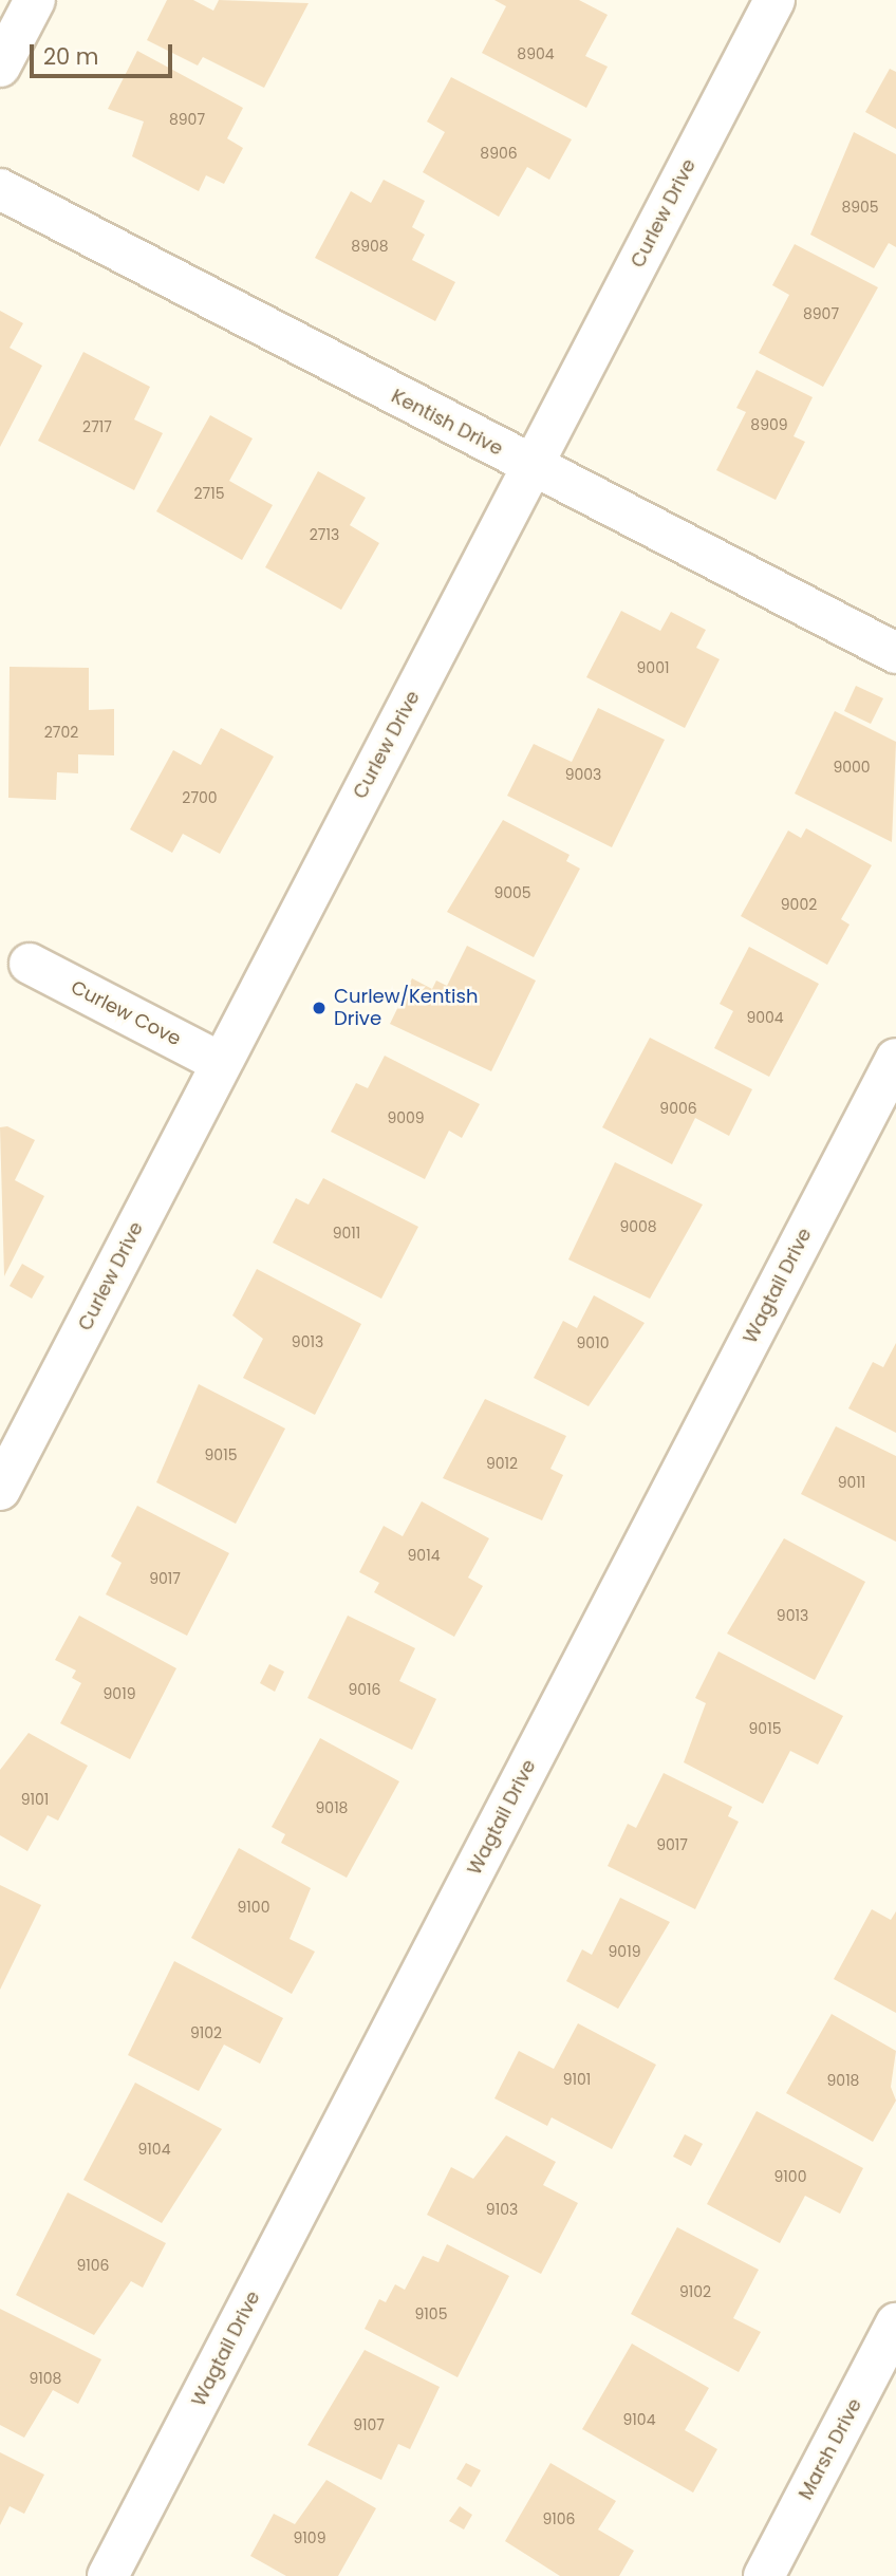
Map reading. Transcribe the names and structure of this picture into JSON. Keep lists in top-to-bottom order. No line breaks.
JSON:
{"streets":{"street":["Curlew Drive","Kentish Drive","Curlew Cove","Wagtail Drive","Marsh Drive"]},"crossings":[["Curlew Drive","Kentish Drive"],["Curlew Drive","Curlew Cove"]],"places":["Curlew/Kentish Drive"],"house_numbers":["8904","8907","8906","8905","8908","8907","8909","2717","2715","2713","9001","2702","9000","9003","2700","9005","9002","9004","9006","9009","9008","9011","9013","9010","9015","9012","9011","9014","9017","9013","9016","9019","9015","9101","9018","9017","9100","9019","9102","9101","9018","9104","9100","9103","9106","9102","9105","9108","9104","9107","9106","9109"],"scale_bar":"20 m"}
